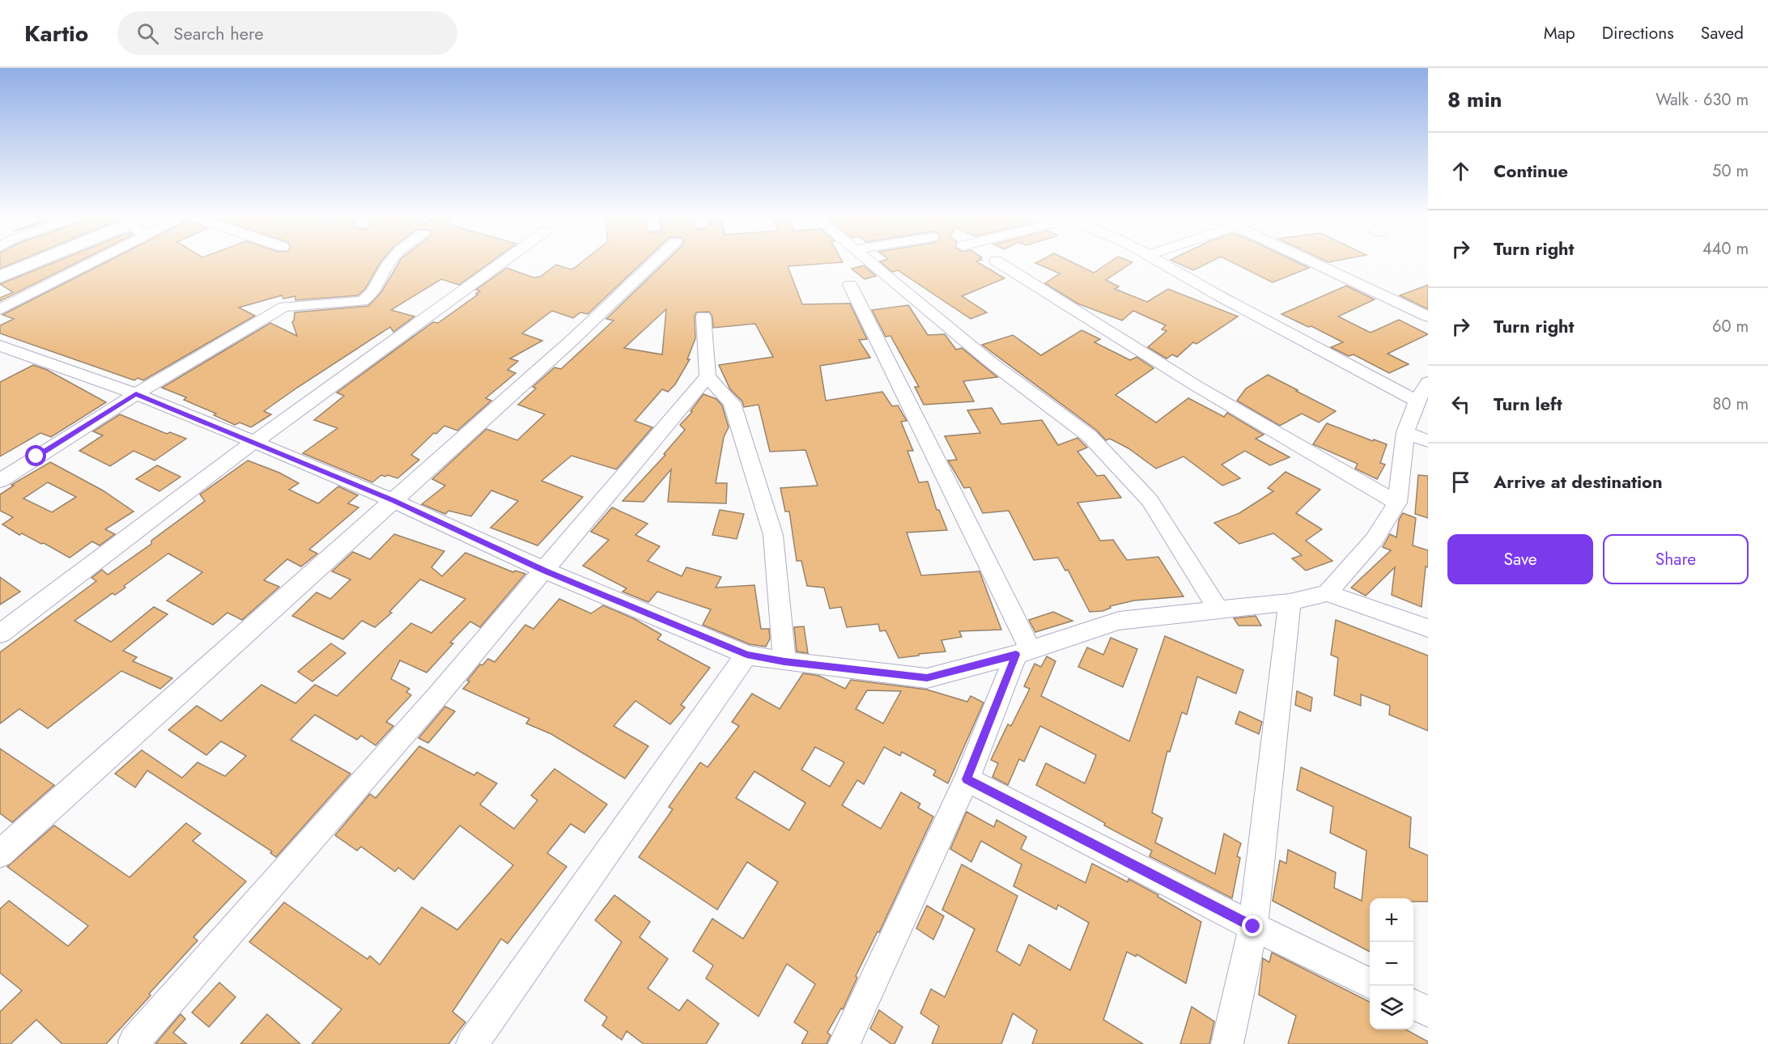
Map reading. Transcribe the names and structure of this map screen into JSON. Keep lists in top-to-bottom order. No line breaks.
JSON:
{"page":{"header":"Kartio","search":"Search here","nav":["Map","Directions","Saved"],"heading":["8 min","Walk · 630 m"],"list":[["Continue","50 m"],["Turn right","440 m"],["Turn right","60 m"],["Turn left","80 m"],"Arrive at destination"],"buttons":["Save","Share"],"map_buttons":["+","−"]}}
